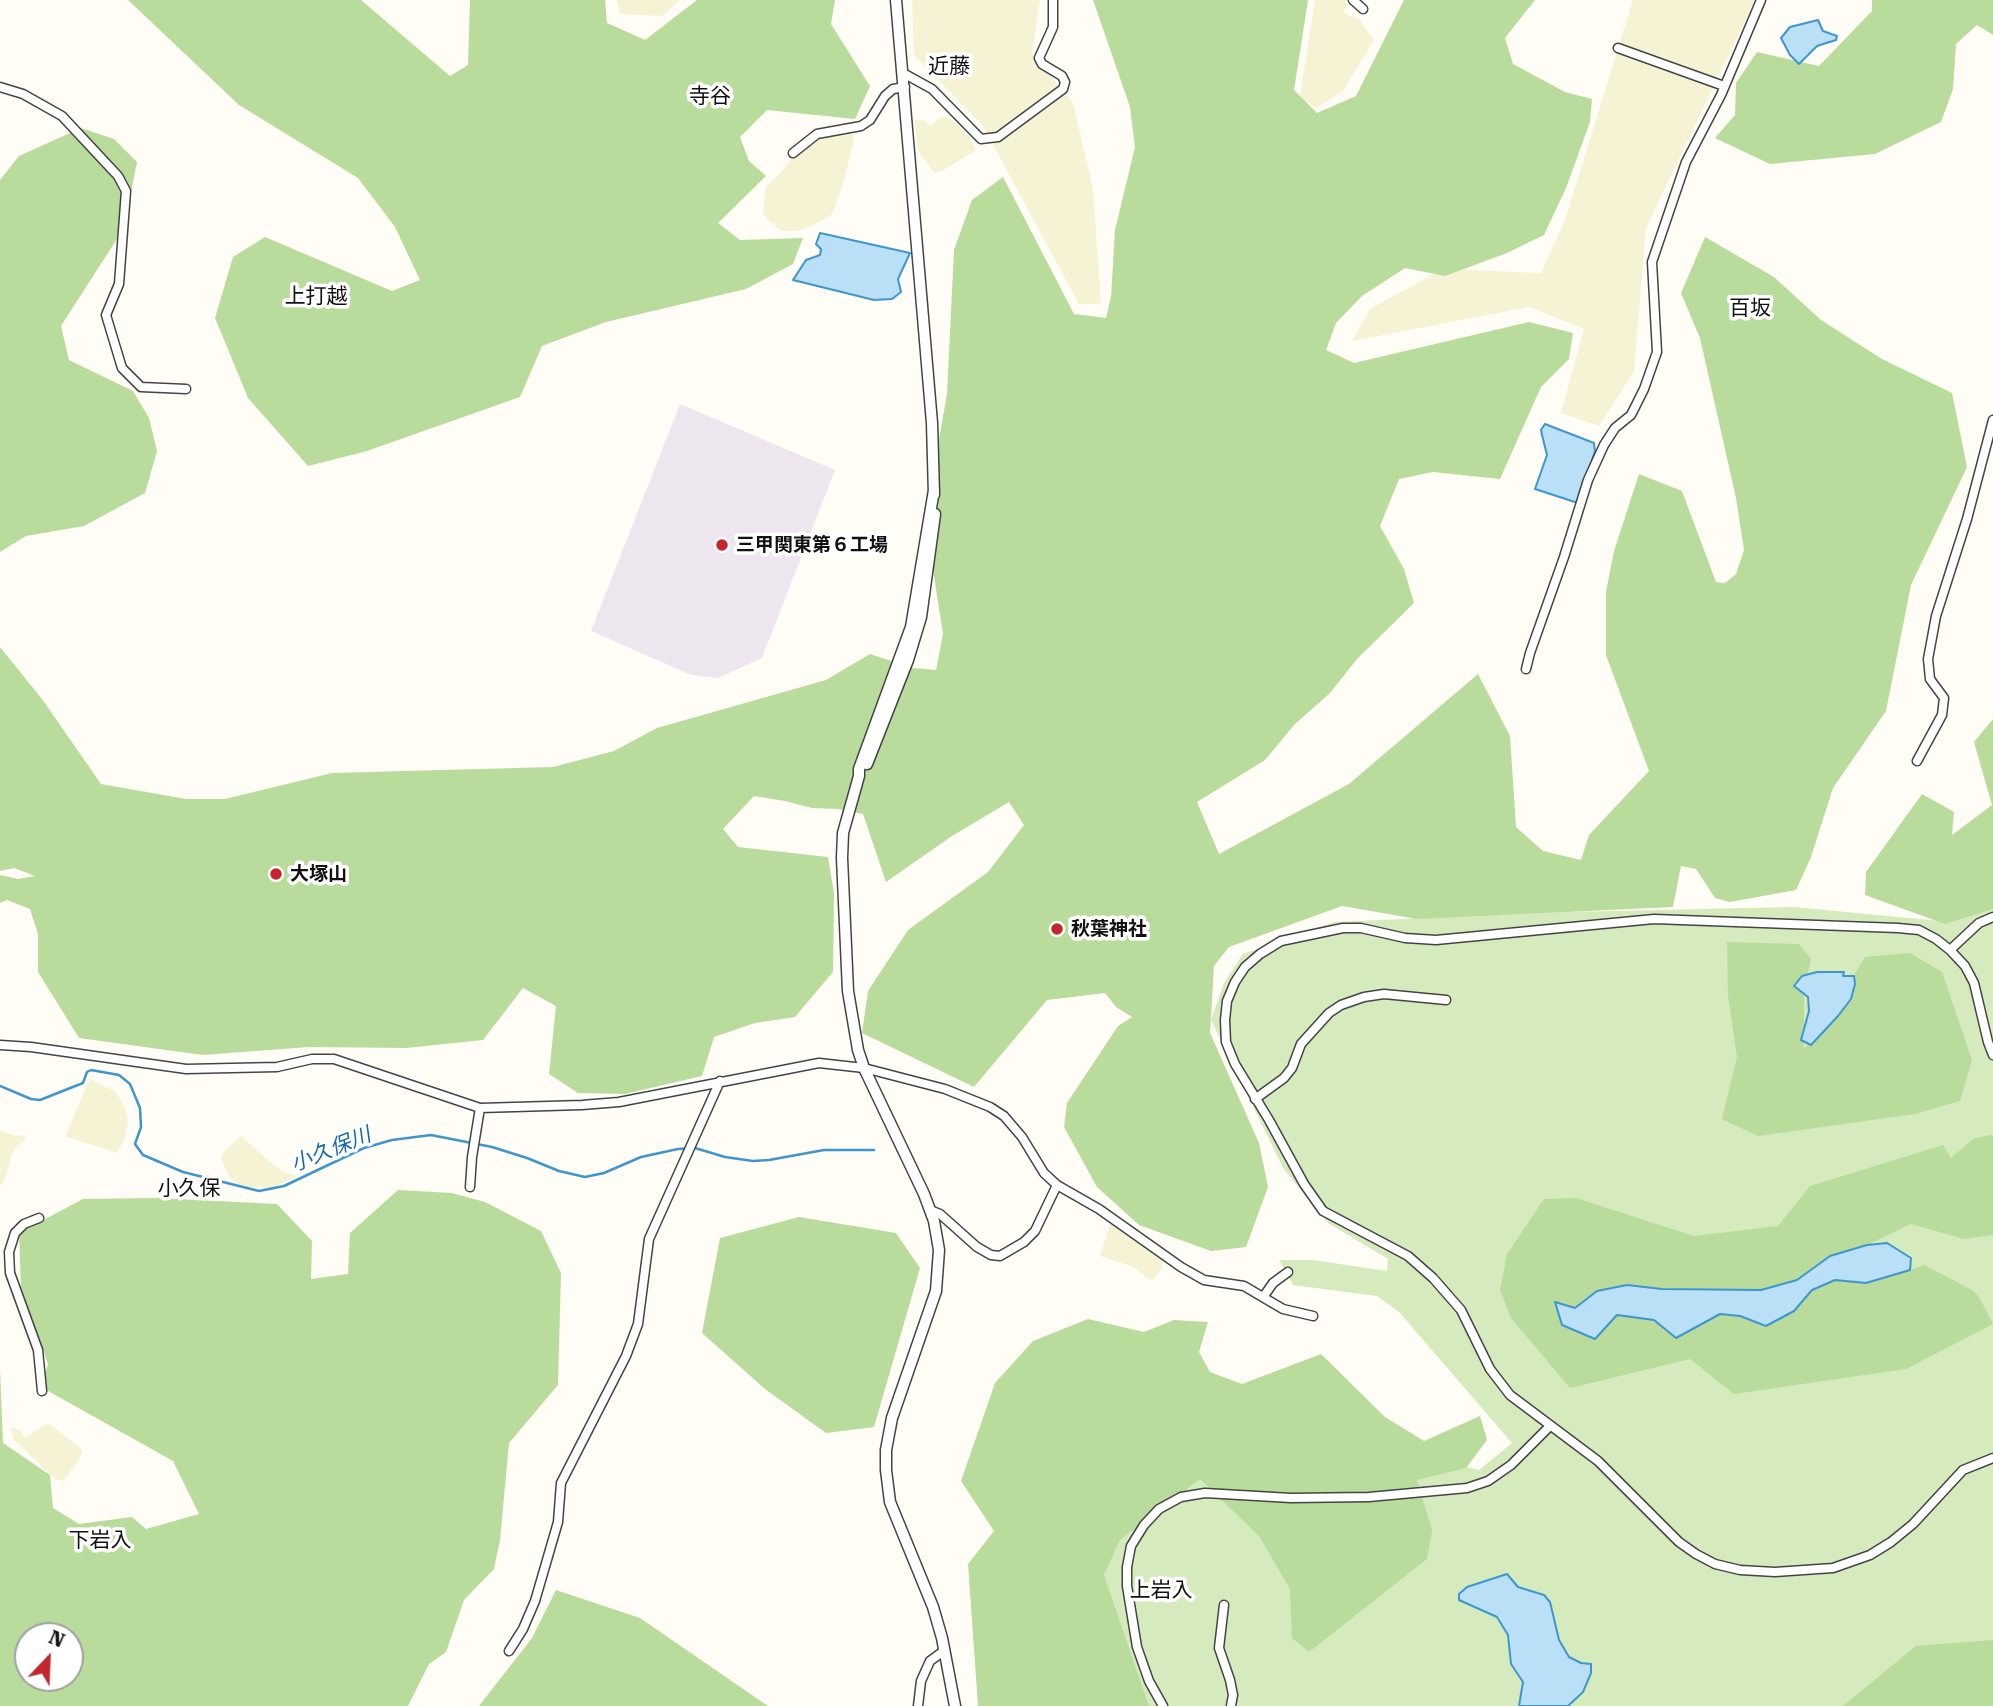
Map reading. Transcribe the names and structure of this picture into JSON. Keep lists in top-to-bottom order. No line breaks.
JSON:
{"districts":["近藤","寺谷","上打越","百坂","小久保","下岩入","上岩入"],"water":["小久保川"],"places":["三甲関東第６工場","大塚山","秋葉神社"],"north":"top right"}
